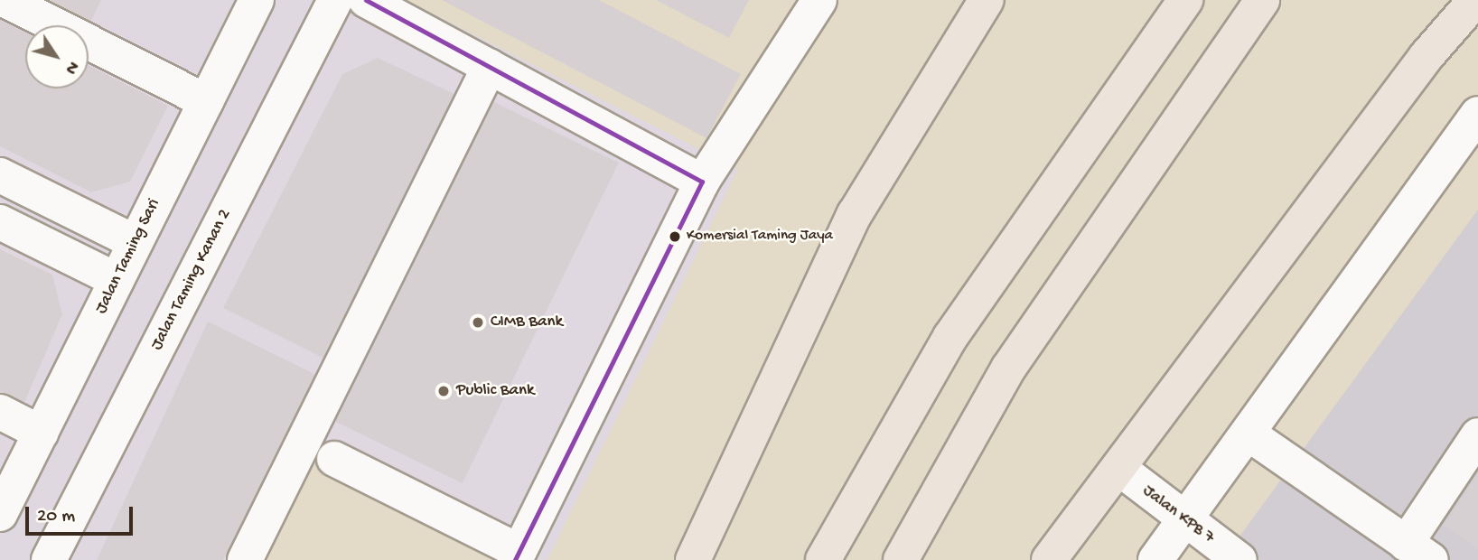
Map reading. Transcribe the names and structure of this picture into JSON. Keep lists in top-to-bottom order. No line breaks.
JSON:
{"streets":{"street":["Jalan Taming Sari","Jalan Taming Kanan 2","Jalan KPB 7"]},"places":["Komersial Taming Jaya","CIMB Bank","Public Bank"],"scale_bar":"20 m","north":"bottom right"}
